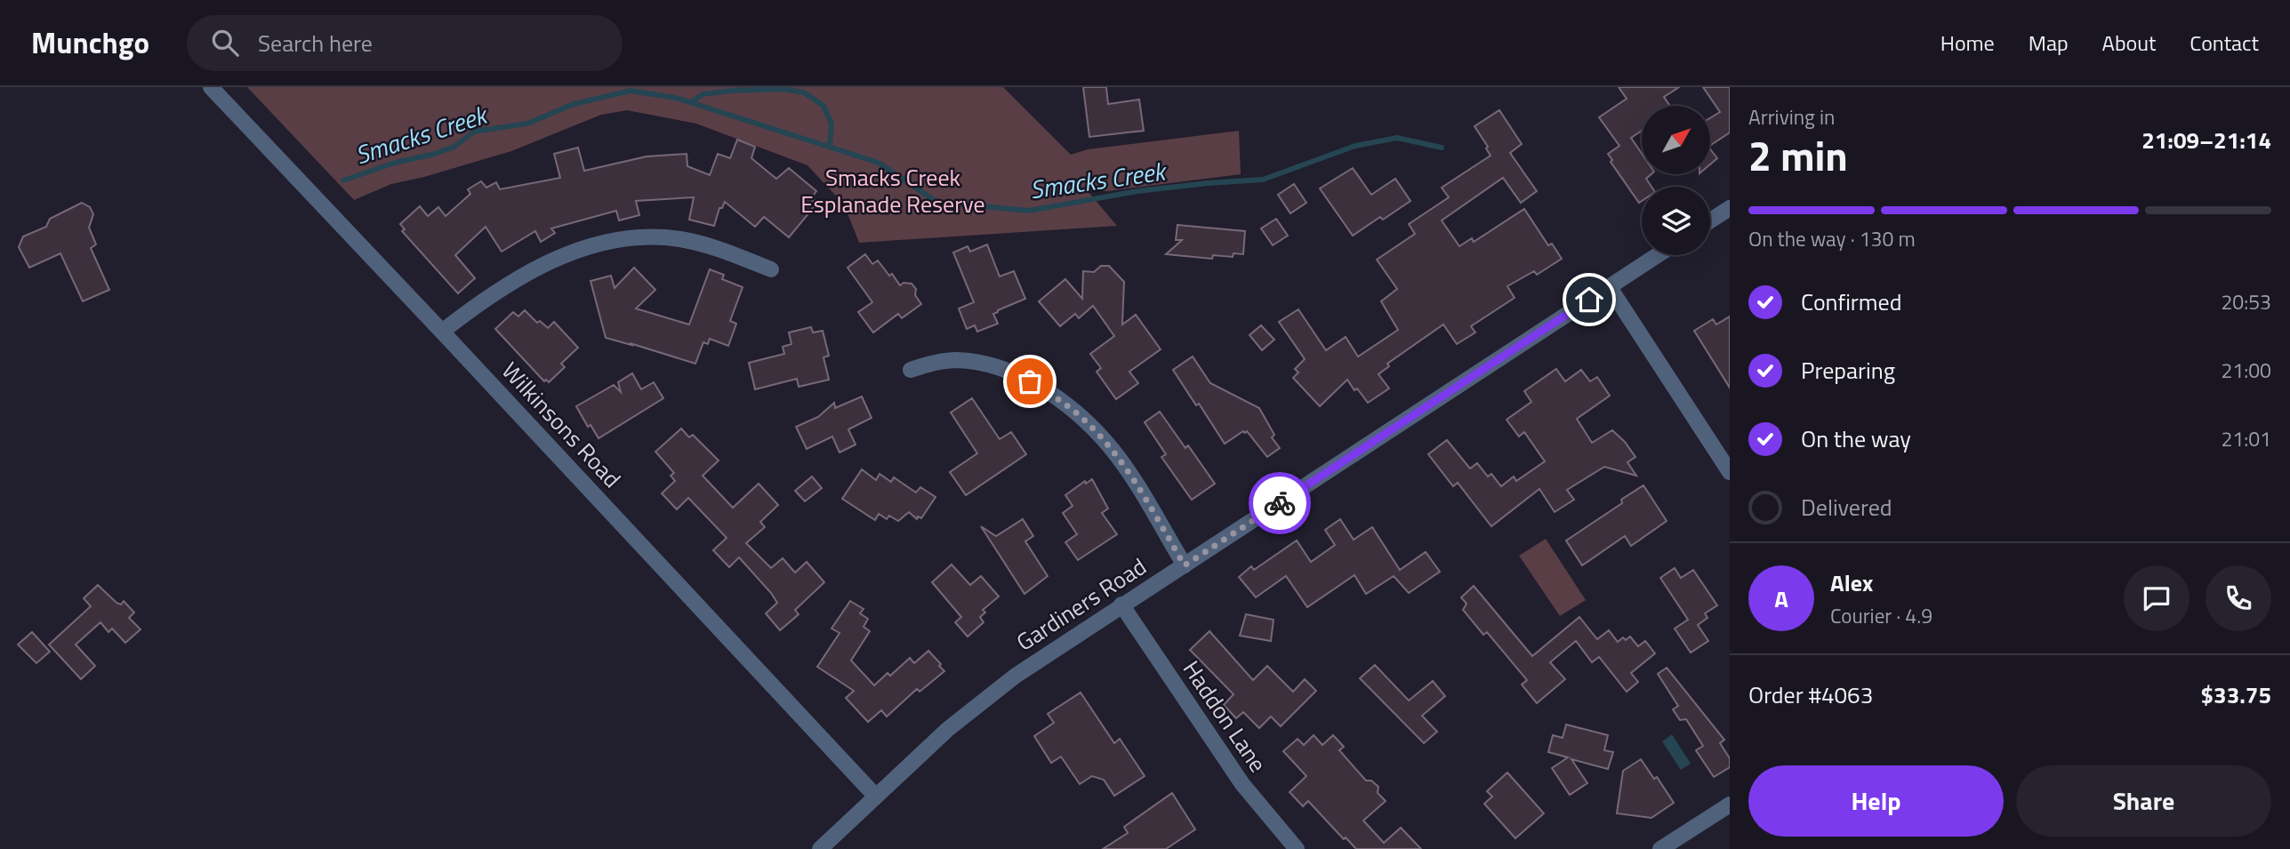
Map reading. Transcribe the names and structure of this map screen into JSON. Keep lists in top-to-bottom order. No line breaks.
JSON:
{"streets":{"street":["Wilkinsons Road","Gardiners Road","Haddon Lane"]},"crossings":[["Wilkinsons Road","Gardiners Road"],["Gardiners Road","Haddon Lane"]],"water":["Smacks Creek"],"parks":["Smacks Creek Esplanade Reserve"],"north":"top right","page":{"header":"Munchgo","search":"Search here","nav":["Home","Map","About","Contact"],"heading":["2 min","Arriving in","21:09–21:14"],"panel":["Alex","Courier · 4.9","Order #4063","$33.75"],"bar":"On the way · 130 m","list":[["Confirmed","20:53"],["Preparing","21:00"],["On the way","21:01"],"Delivered"],"round":"A","buttons":["Help","Share"]}}
